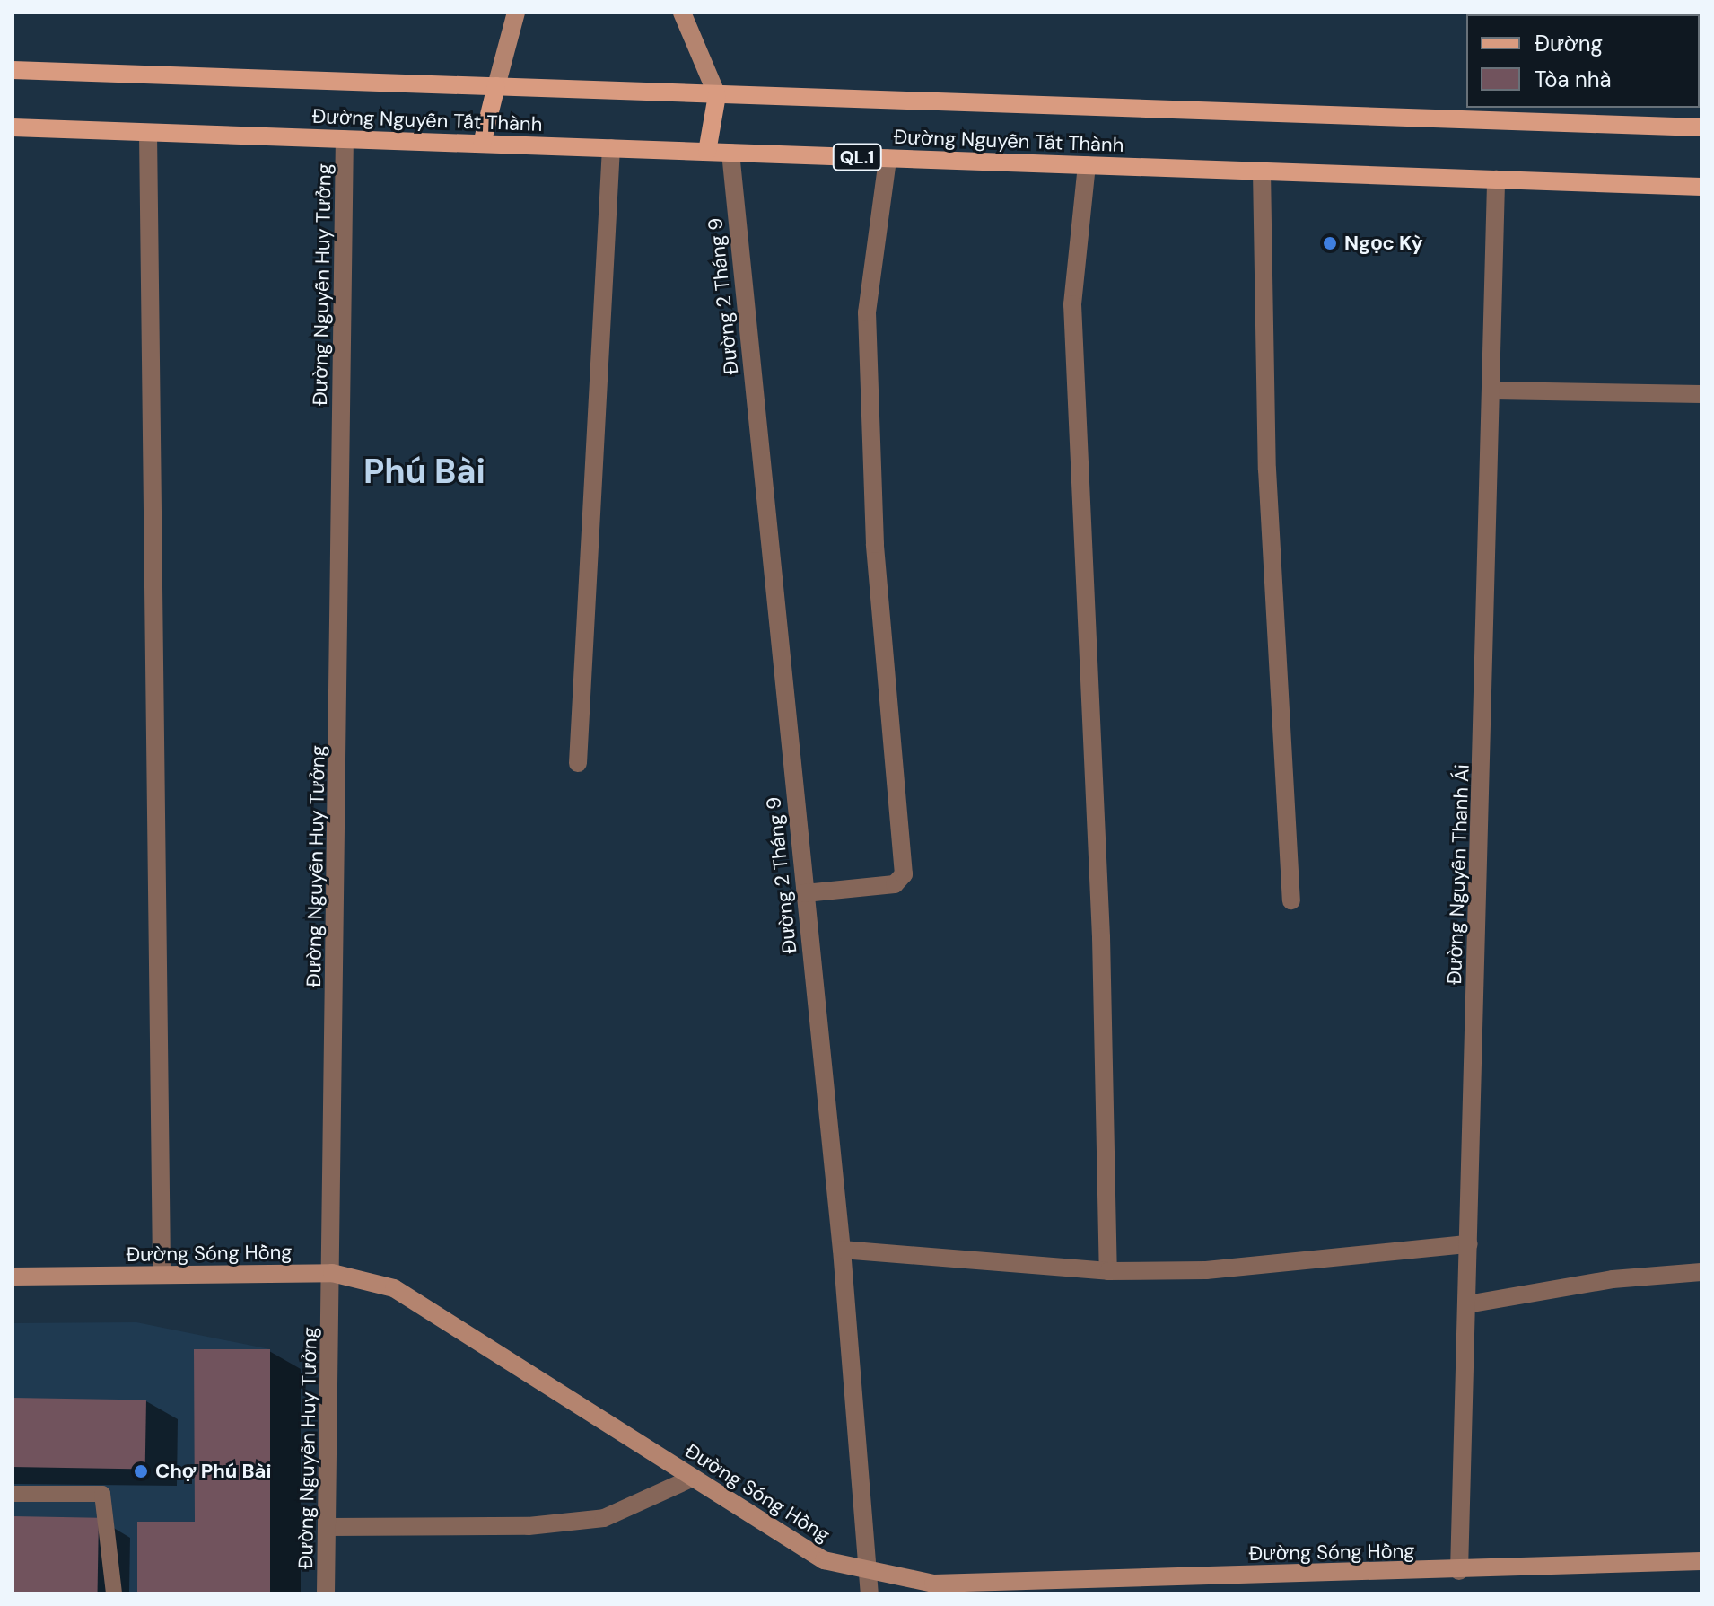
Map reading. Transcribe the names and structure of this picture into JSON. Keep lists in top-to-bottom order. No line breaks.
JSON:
{"streets":{"main road":["Đường Nguyễn Tất Thành","QL.1"],"street":["Đường Nguyễn Huy Tưởng","Đường 2 Tháng 9","Đường Nguyễn Thanh Ái","Đường Sóng Hồng"]},"crossings":[["Đường Nguyễn Tất Thành","Đường Nguyễn Huy Tưởng"],["Đường Nguyễn Tất Thành","Đường 2 Tháng 9"],["Đường Nguyễn Tất Thành","Đường Nguyễn Thanh Ái"],["Đường Nguyễn Huy Tưởng","Đường Sóng Hồng"],["Đường 2 Tháng 9","Đường Sóng Hồng"],["Đường Nguyễn Thanh Ái","Đường Sóng Hồng"]],"districts":["Phú Bài"],"places":["Ngọc Kỳ","Chợ Phú Bài"],"legend":["Đường","Tòa nhà"]}
